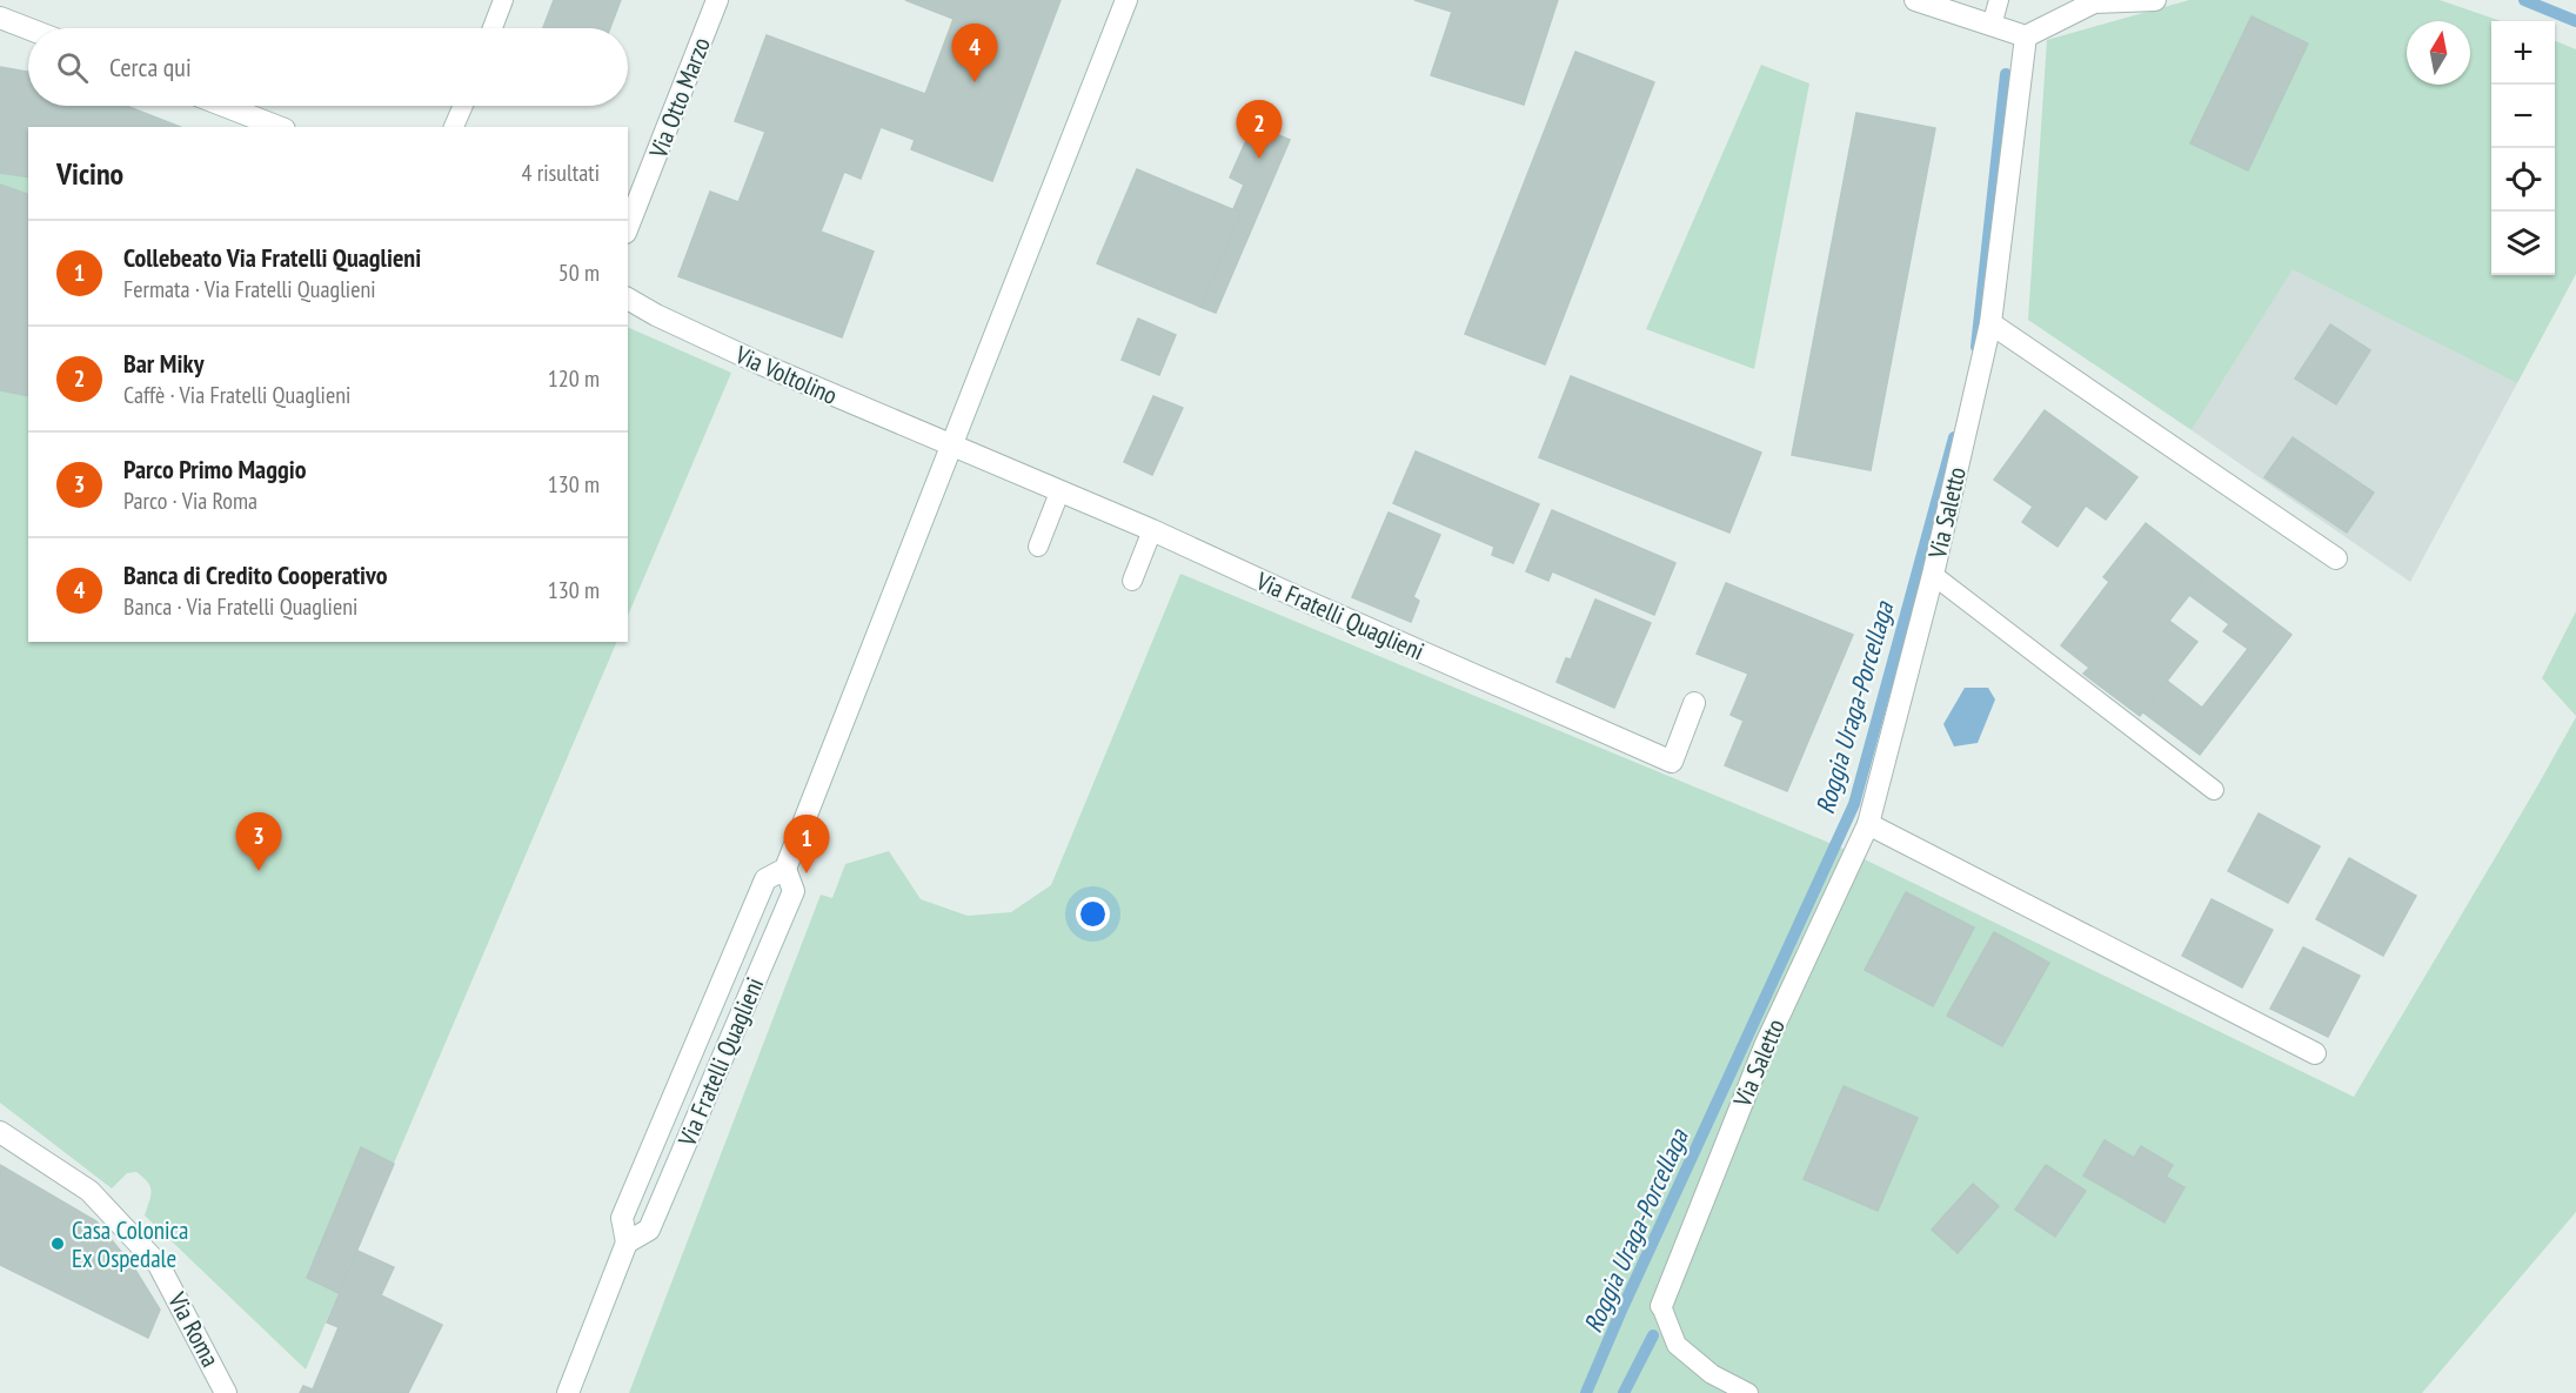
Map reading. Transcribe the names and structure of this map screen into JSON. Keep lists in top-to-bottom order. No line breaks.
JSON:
{"streets":{"street":["Via Otto Marzo","Via Voltolino","Via Saletto","Via Fratelli Quaglieni","Via Roma"]},"crossings":[["Via Voltolino","Via Fratelli Quaglieni"]],"water":["Roggia Uraga-Porcellaga"],"places":["Casa Colonica Ex Ospedale"],"north":"top","page":{"map_buttons":["+","−"],"pins":["4","2","3","1"],"search":"Cerca qui","heading":["Vicino","4 risultati"],"list":[{"mark":"1","name":"Collebeato Via Fratelli Quaglieni","note":"Fermata · Via Fratelli Quaglieni","value":"50 m"},{"mark":"2","name":"Bar Miky","note":"Caffè · Via Fratelli Quaglieni","value":"120 m"},{"mark":"3","name":"Parco Primo Maggio","note":"Parco · Via Roma","value":"130 m"},{"mark":"4","name":"Banca di Credito Cooperativo","note":"Banca · Via Fratelli Quaglieni","value":"130 m"}]}}
